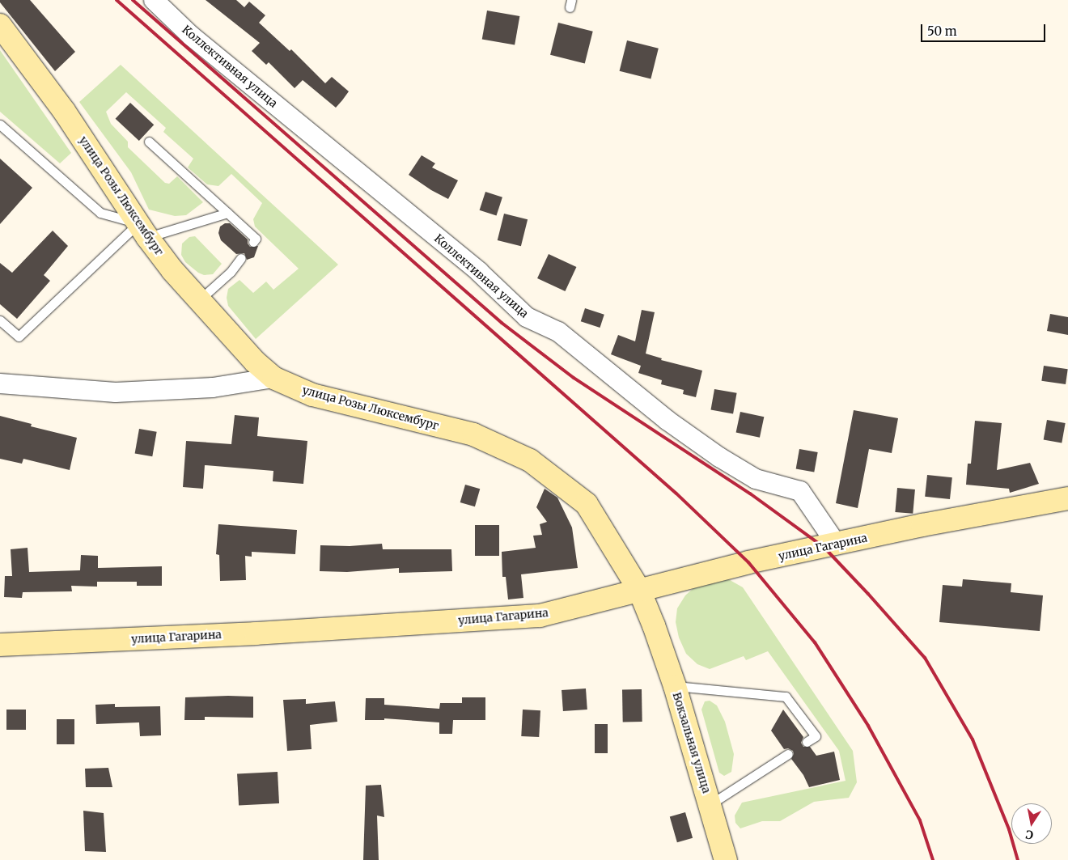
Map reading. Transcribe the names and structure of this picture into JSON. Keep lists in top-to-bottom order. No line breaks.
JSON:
{"streets":{"main road":["улица Розы Люксембург","улица Гагарина","Вокзальная улица"],"street":["Коллективная улица"]},"crossings":[["Коллективная улица","улица Гагарина"],["улица Розы Люксембург","улица Гагарина"],["улица Розы Люксембург","Вокзальная улица"]],"scale_bar":"50 m","north":"bottom"}
